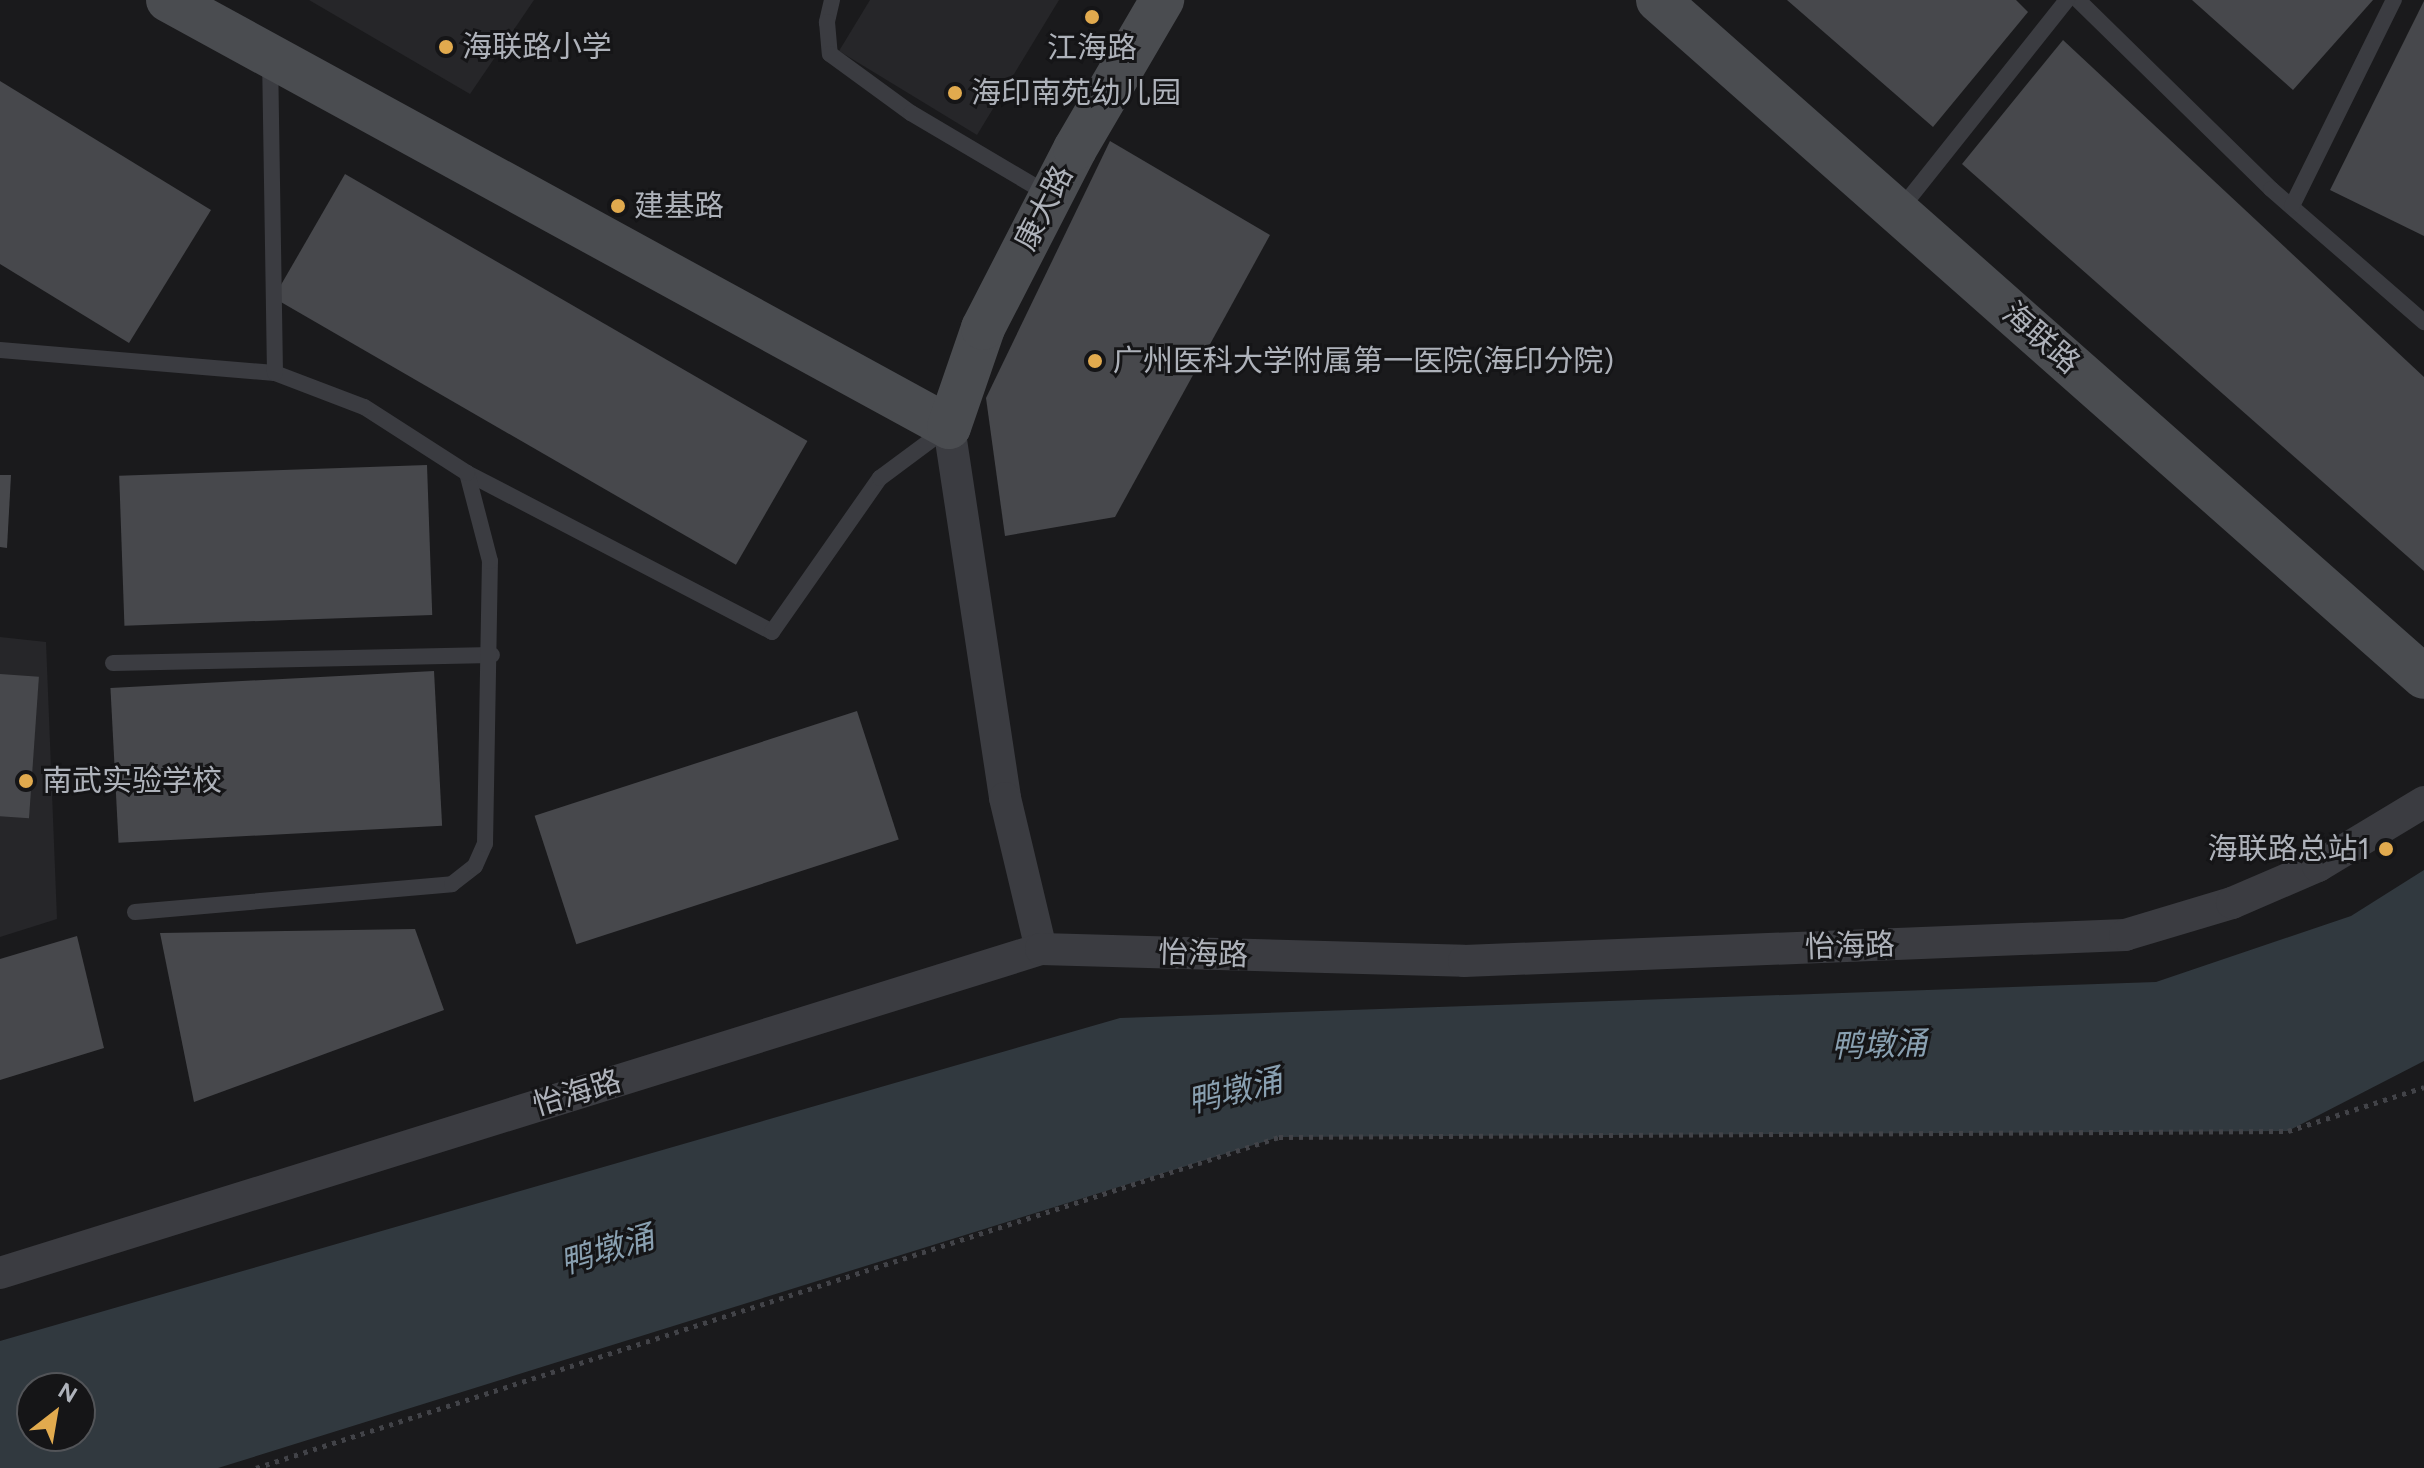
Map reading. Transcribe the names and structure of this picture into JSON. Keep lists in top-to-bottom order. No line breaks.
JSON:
{"streets":{"street":["康大路","海联路","怡海路"]},"water":["鸭墩涌"],"places":["江海路","海联路小学","海印南苑幼儿园","建基路","广州医科大学附属第一医院(海印分院)","南武实验学校","海联路总站1"],"north":"top right"}
